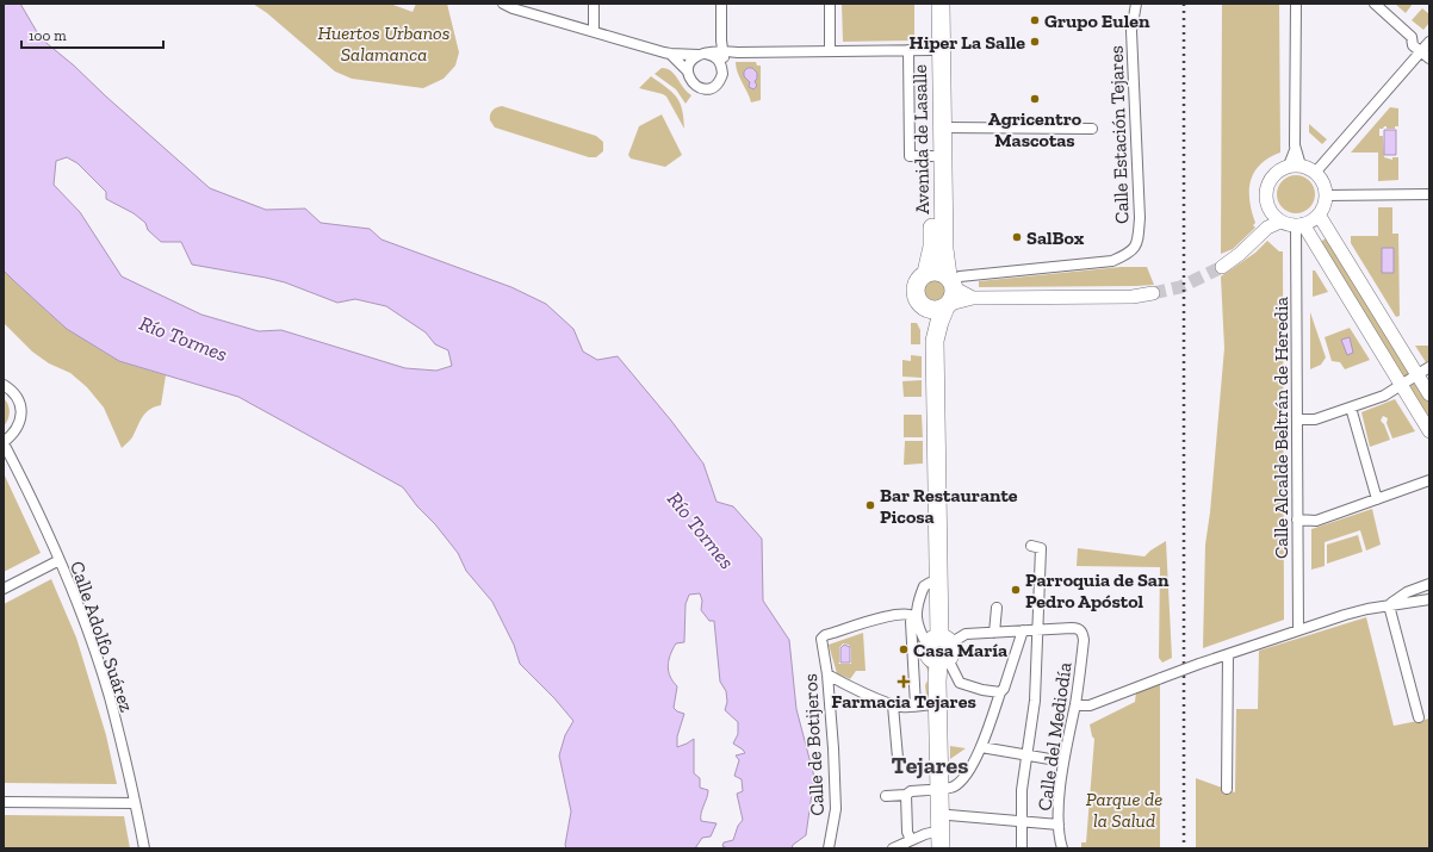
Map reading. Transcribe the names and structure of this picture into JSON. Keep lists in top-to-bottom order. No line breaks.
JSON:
{"streets":{"highway":["Avenida de Lasalle"],"street":["Calle Estación Tejares","Calle Alcalde Beltrán de Heredia","Calle Adolfo Suárez","Calle del Mediodía","Calle de Botijeros"]},"crossings":[["Calle Estación Tejares","Avenida de Lasalle"]],"districts":["Tejares"],"water":["Río Tormes"],"parks":["Huertos Urbanos Salamanca","Parque de la Salud"],"places":{"other":["Grupo Eulen","Hiper La Salle","Agricentro Mascotas","SalBox","Bar Restaurante Picosa","Parroquia de San Pedro Apóstol","Casa María"],"health":["Farmacia Tejares"]},"scale_bar":"100 m"}
